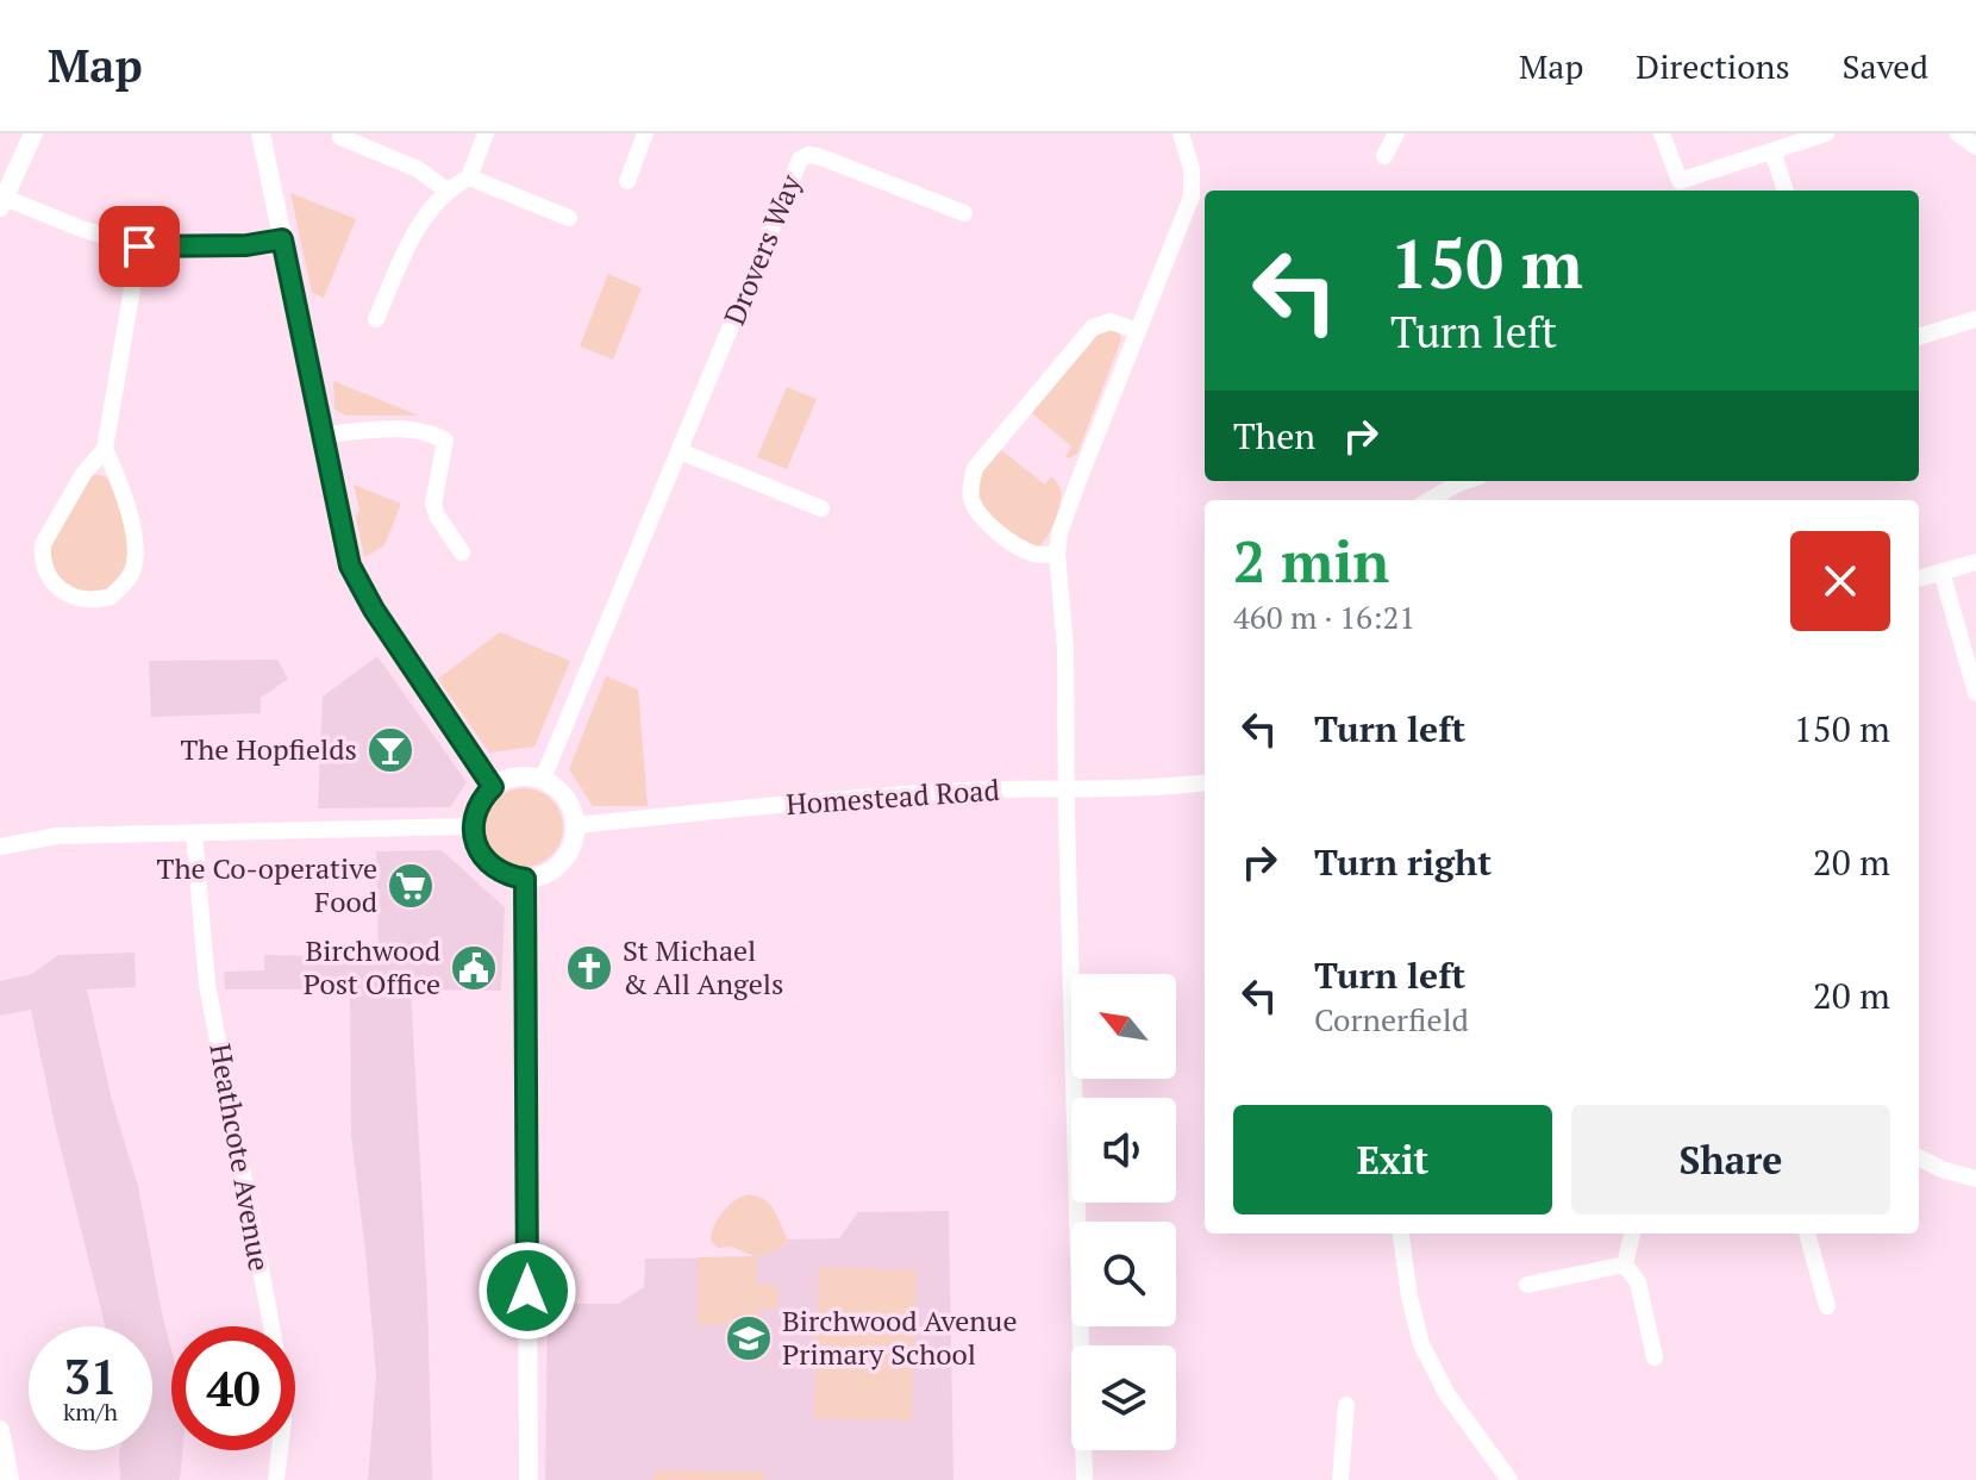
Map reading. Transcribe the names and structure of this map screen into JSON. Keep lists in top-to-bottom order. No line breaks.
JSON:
{"streets":{"street":["Drovers Way","Homestead Road","Heathcote Avenue"]},"crossings":[["Drovers Way","Homestead Road"]],"places":{"bar":["The Hopfields"],"supermarket":["The Co-operative Food"],"public building":["Birchwood Post Office"],"church":["St Michael & All Angels"],"school or university":["Birchwood Avenue Primary School"]},"north":"top left","page":{"header":"Map","nav":["Map","Directions","Saved"],"turn":["150 m","Turn left"],"then":"Then","heading":["2 min","460 m · 16:21"],"list":[{"name":"Turn left","value":"150 m"},{"name":"Turn right","value":"20 m"},{"name":"Turn left","note":"Cornerfield","value":"20 m"}],"buttons":["Exit","Share"],"speed":"31 km/h","limit":"40"}}
